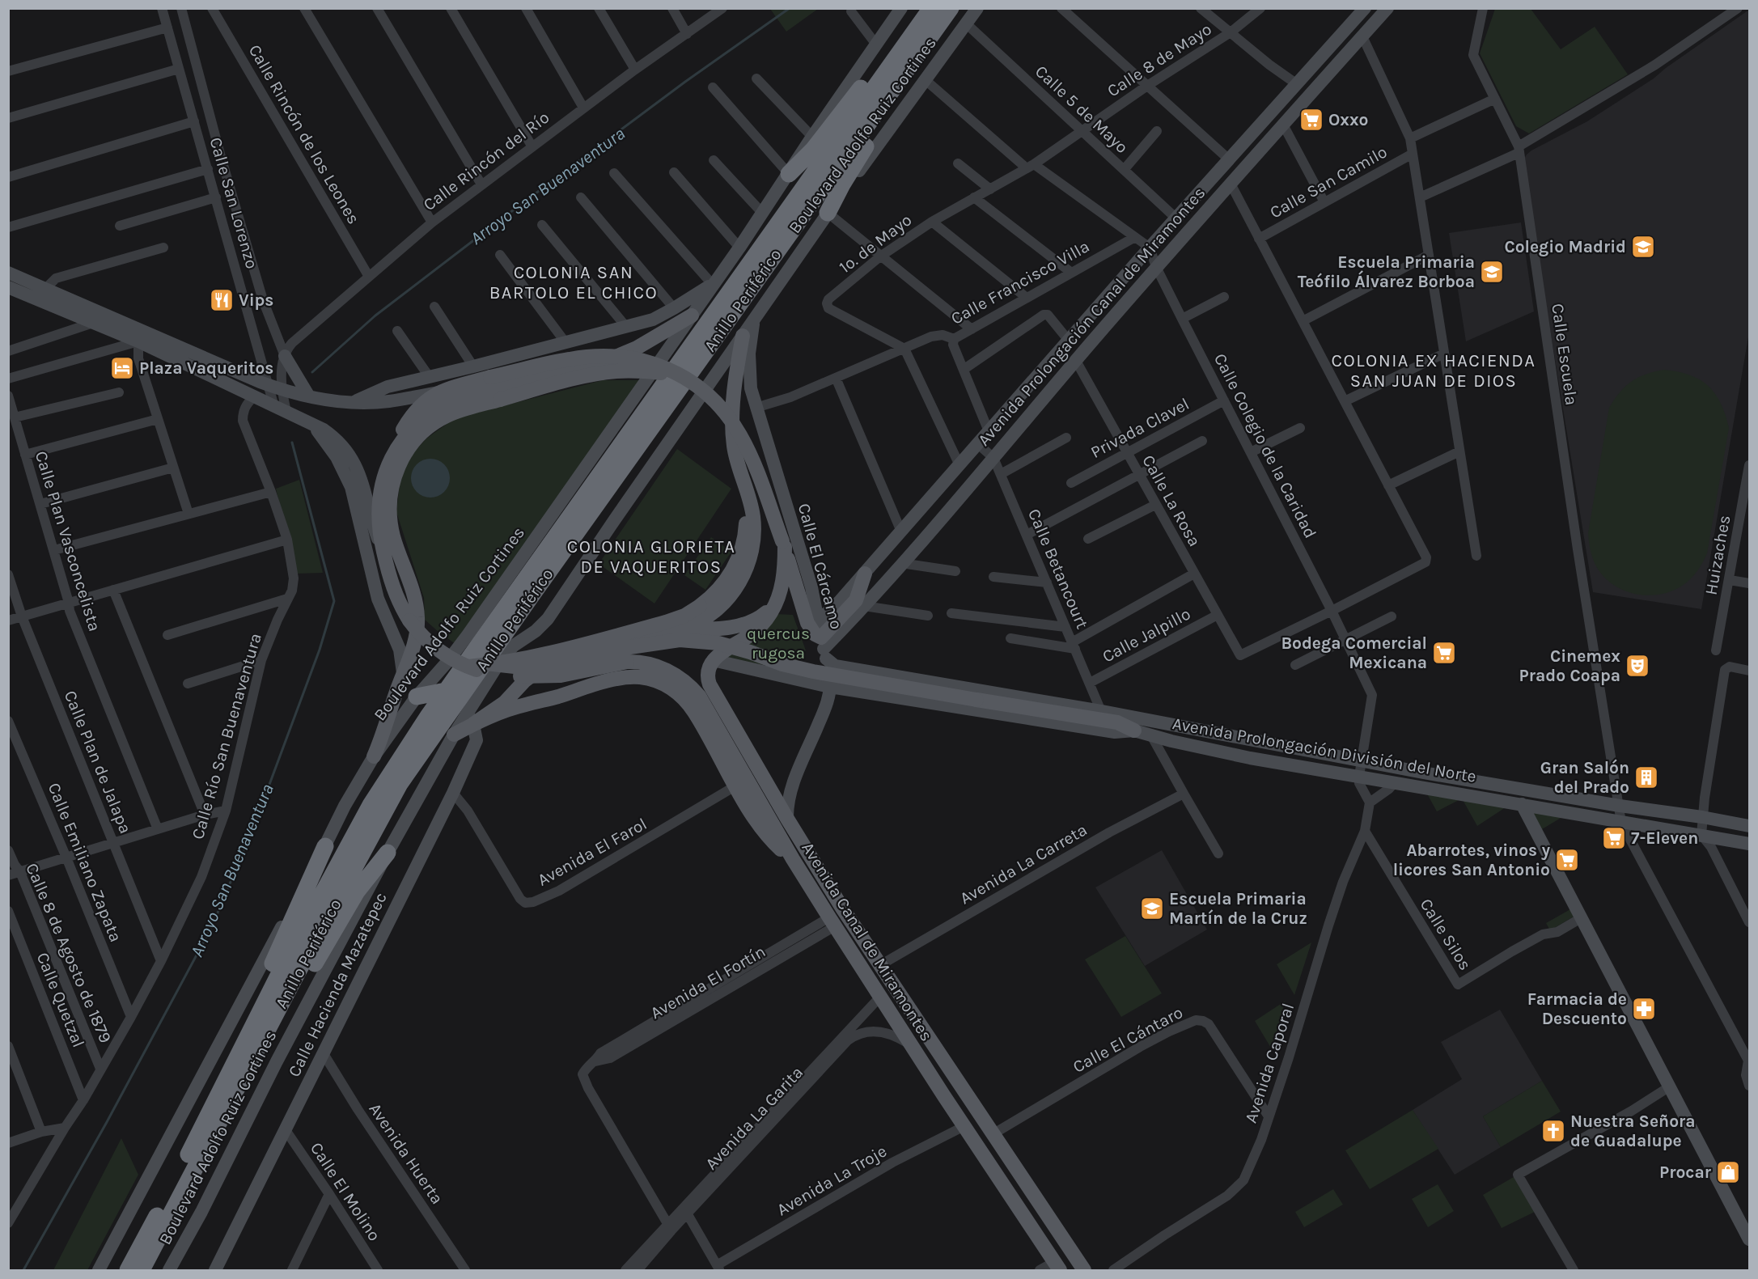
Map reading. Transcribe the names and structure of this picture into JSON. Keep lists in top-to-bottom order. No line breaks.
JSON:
{"streets":{"highway":["Anillo Periférico"],"main road":["Boulevard Adolfo Ruiz Cortines","Avenida Prolongación Canal de Miramontes","Calle El Cárcamo","Avenida Prolongación División del Norte","Avenida Canal de Miramontes","Calle Hacienda Mazatepec"],"street":["Calle 8 de Mayo","Calle 5 de Mayo","Calle Rincón de los Leones","Calle Rincón del Río","Calle San Camilo","Calle San Lorenzo","1o. de Mayo","Calle Francisco Villa","Calle Escuela","Privada Clavel","Calle Colegio de la Caridad","Calle La Rosa","Calle Plan Vasconcelista","Huizaches","Calle Betancourt","Calle Jalpillo","Calle Río San Buenaventura","Calle Plan de Jalapa","Avenida El Farol","Calle Emiliano Zapata","Avenida La Carreta","Calle Silos","Calle 8 de Agosto de 1879","Avenida El Fortín","Calle Quetzal","Calle El Cántaro","Avenida Caporal","Avenida La Garita","Avenida Huerta","Avenida La Troje","Calle El Molino"]},"crossings":[["Calle 8 de Mayo","Calle 5 de Mayo"],["Calle 8 de Mayo","1o. de Mayo"],["Calle 5 de Mayo","Boulevard Adolfo Ruiz Cortines"],["Calle 5 de Mayo","Avenida Prolongación Canal de Miramontes"],["Calle Rincón de los Leones","Calle Rincón del Río"],["Boulevard Adolfo Ruiz Cortines","Calle El Cárcamo"],["Boulevard Adolfo Ruiz Cortines","Calle Hacienda Mazatepec"],["Calle Rincón del Río","Calle San Lorenzo"],["1o. de Mayo","Calle Francisco Villa"],["Calle Francisco Villa","Calle El Cárcamo"],["Anillo Periférico","Avenida Canal de Miramontes"],["Avenida Prolongación Canal de Miramontes","Calle Colegio de la Caridad"],["Avenida Prolongación Canal de Miramontes","Calle La Rosa"],["Avenida Prolongación Canal de Miramontes","Calle El Cárcamo"],["Avenida Prolongación Canal de Miramontes","Calle Betancourt"],["Avenida Prolongación Canal de Miramontes","Avenida Prolongación División del Norte"],["Calle Escuela","Avenida Prolongación División del Norte"],["Privada Clavel","Calle Colegio de la Caridad"],["Privada Clavel","Calle La Rosa"],["Calle Colegio de la Caridad","Calle La Rosa"],["Calle Colegio de la Caridad","Avenida Prolongación División del Norte"],["Calle La Rosa","Calle Jalpillo"],["Calle El Cárcamo","Avenida Prolongación División del Norte"],["Calle El Cárcamo","Avenida Canal de Miramontes"],["Calle Betancourt","Calle Jalpillo"],["Calle Betancourt","Avenida Prolongación División del Norte"],["Calle Río San Buenaventura","Calle Plan de Jalapa"],["Calle Río San Buenaventura","Calle Emiliano Zapata"],["Calle Río San Buenaventura","Calle 8 de Agosto de 1879"],["Calle Río San Buenaventura","Calle Quetzal"],["Avenida Prolongación División del Norte","Avenida Canal de Miramontes"],["Avenida El Farol","Calle Hacienda Mazatepec"],["Avenida La Carreta","Avenida Canal de Miramontes"],["Calle Silos","Avenida Caporal"],["Avenida Canal de Miramontes","Avenida El Fortín"],["Avenida Canal de Miramontes","Calle El Cántaro"],["Avenida Canal de Miramontes","Avenida La Garita"],["Avenida Canal de Miramontes","Avenida La Troje"],["Avenida El Fortín","Avenida La Garita"],["Calle Hacienda Mazatepec","Avenida Huerta"],["Calle Hacienda Mazatepec","Calle El Molino"],["Calle El Cántaro","Avenida Caporal"],["Avenida La Garita","Avenida La Troje"]],"districts":["COLONIA SAN BARTOLO EL CHICO","COLONIA EX HACIENDA SAN JUAN DE DIOS","COLONIA GLORIETA DE VAQUERITOS"],"water":["Arroyo San Buenaventura"],"parks":["quercus rugosa"],"places":{"supermarket":["Oxxo","Bodega Comercial Mexicana","7-Eleven","Abarrotes, vinos y licores San Antonio"],"school or university":["Colegio Madrid","Escuela Primaria Teófilo Álvarez Borboa","Escuela Primaria Martín de la Cruz"],"restaurant":["Vips"],"hotel":["Plaza Vaqueritos"],"theatre":["Cinemex Prado Coapa"],"building":["Gran Salón del Prado"],"pharmacy":["Farmacia de Descuento"],"church":["Nuestra Señora de Guadalupe"],"shop":["Procar"]}}
